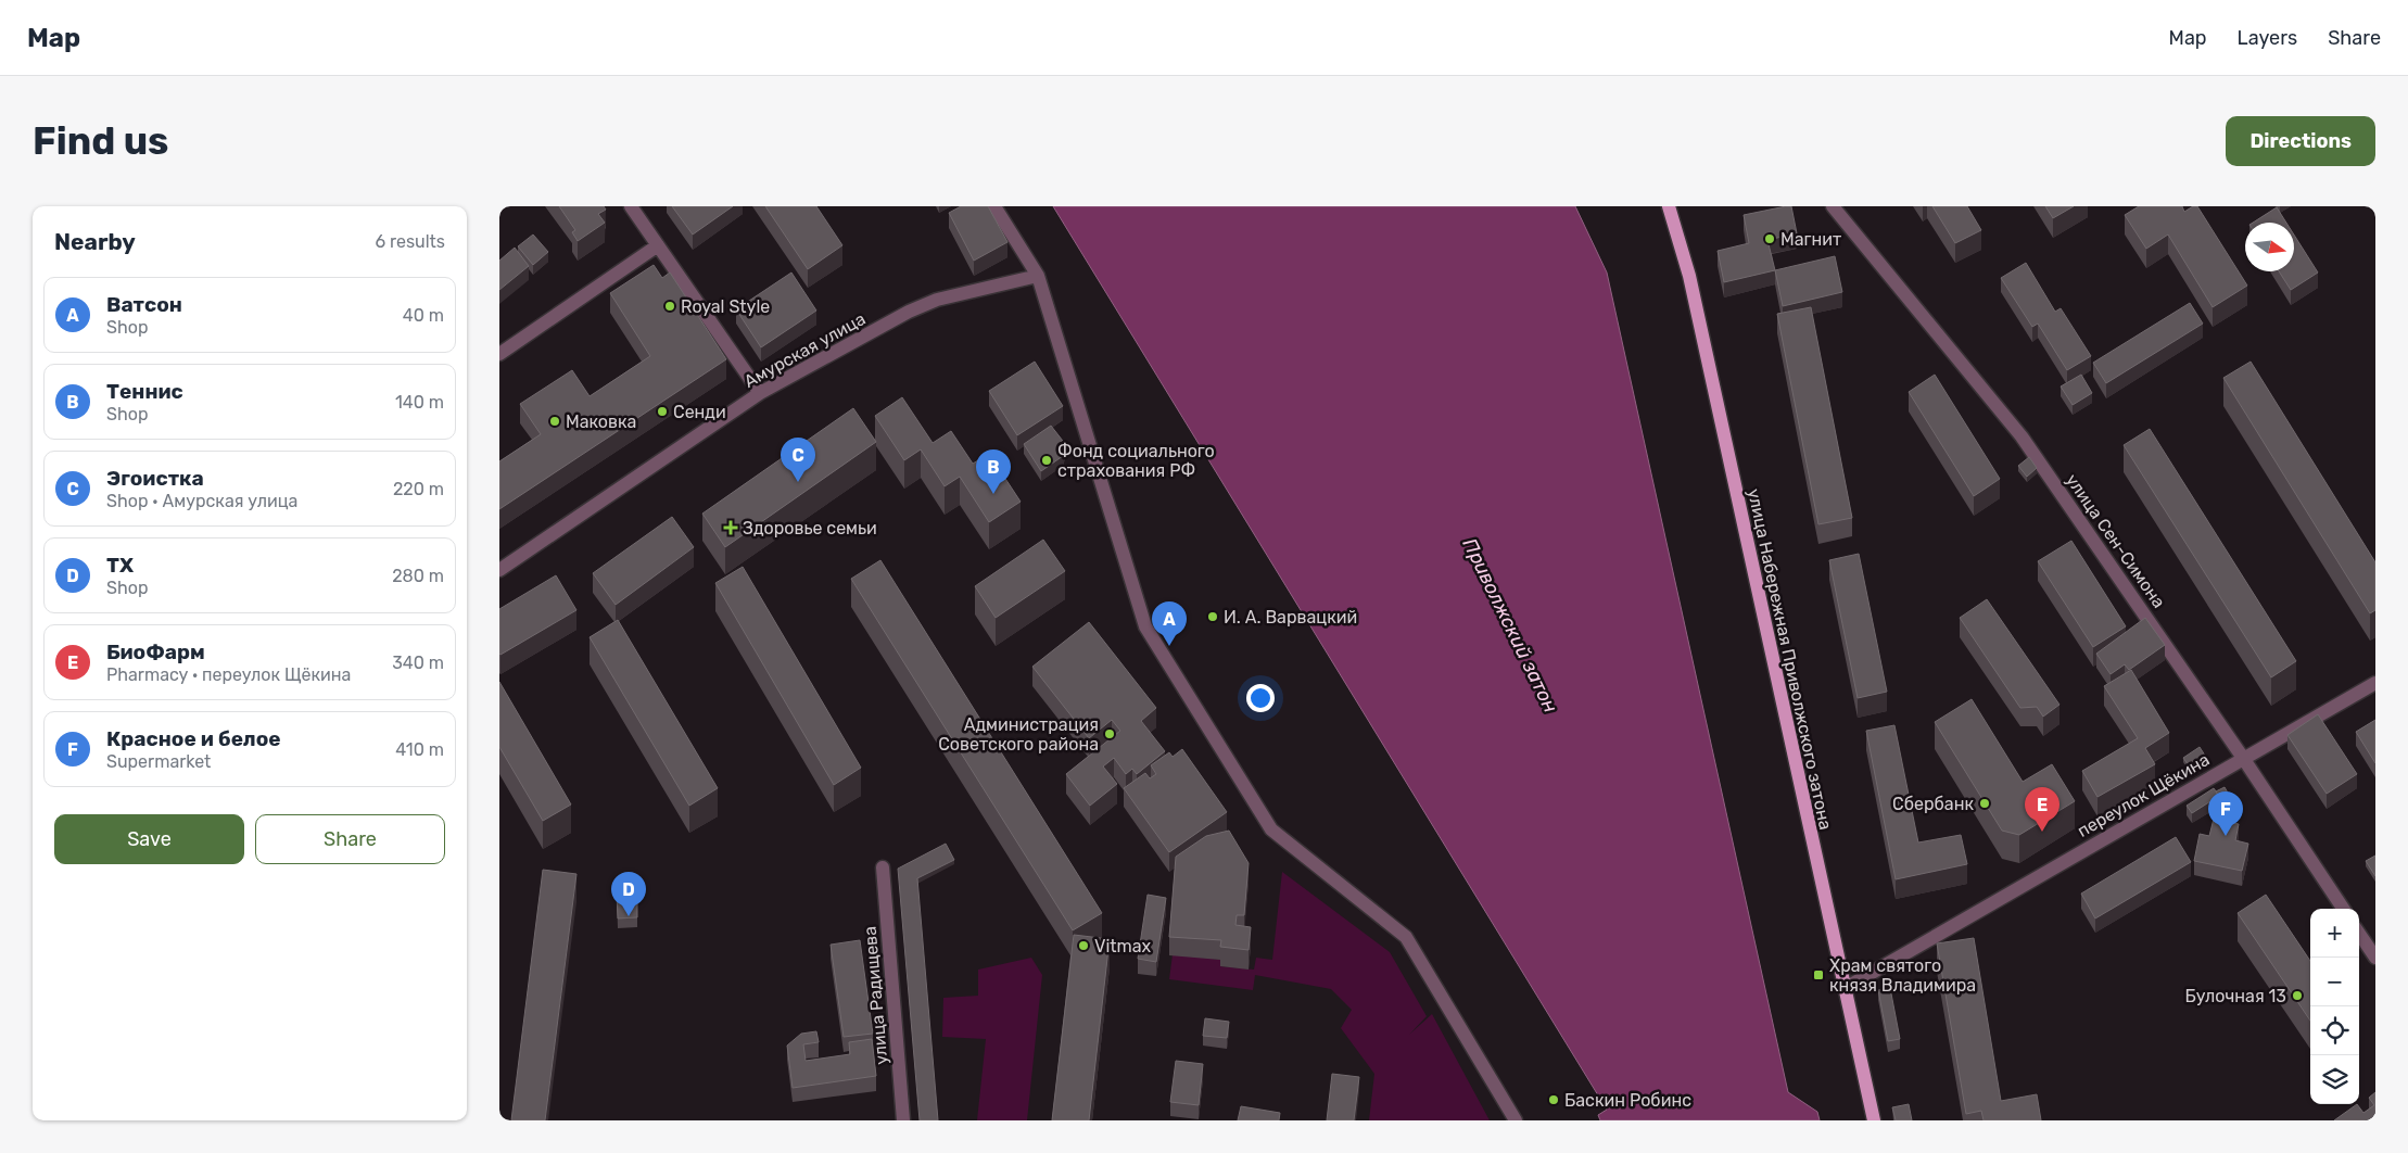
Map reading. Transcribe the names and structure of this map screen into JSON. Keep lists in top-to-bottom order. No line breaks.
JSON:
{"streets":{"main road":["улица Набережная Приволжского затона"],"street":["Амурская улица","улица Сен-Симона","переулок Щёкина","улица Радищева"]},"crossings":[["улица Сен-Симона","переулок Щёкина"],["улица Набережная Приволжского затона","переулок Щёкина"]],"water":["Приволжский затон"],"places":{"other":["Магнит","Royal Style","Сенди","Маковка","Фонд социального страхования РФ","И. А. Варвацкий","Администрация Советского района","Сбербанк","Vitmax","Булочная 13","Баскин Робинс"],"health":["Здоровье семьи"],"transit":["Храм святого князя Владимира"]},"north":"right","page":{"header":"Map","nav":["Map","Layers","Share"],"buttons":["Directions",["Save","Share"]],"title":"Find us","heading":["Nearby","6 results"],"list":[{"mark":"A","name":"Ватсон","note":"Shop","value":"40 m"},{"mark":"B","name":"Теннис","note":"Shop","value":"140 m"},{"mark":"C","name":"Эгоистка","note":"Shop · Амурская улица","value":"220 m"},{"mark":"D","name":"ТХ","note":"Shop","value":"280 m"},{"mark":"E","name":"БиоФарм","note":"Pharmacy · переулок Щёкина","value":"340 m"},{"mark":"F","name":"Красное и белое","note":"Supermarket","value":"410 m"}],"pins":["C","B","A","E","F","D"],"map_buttons":["+","−"]}}
